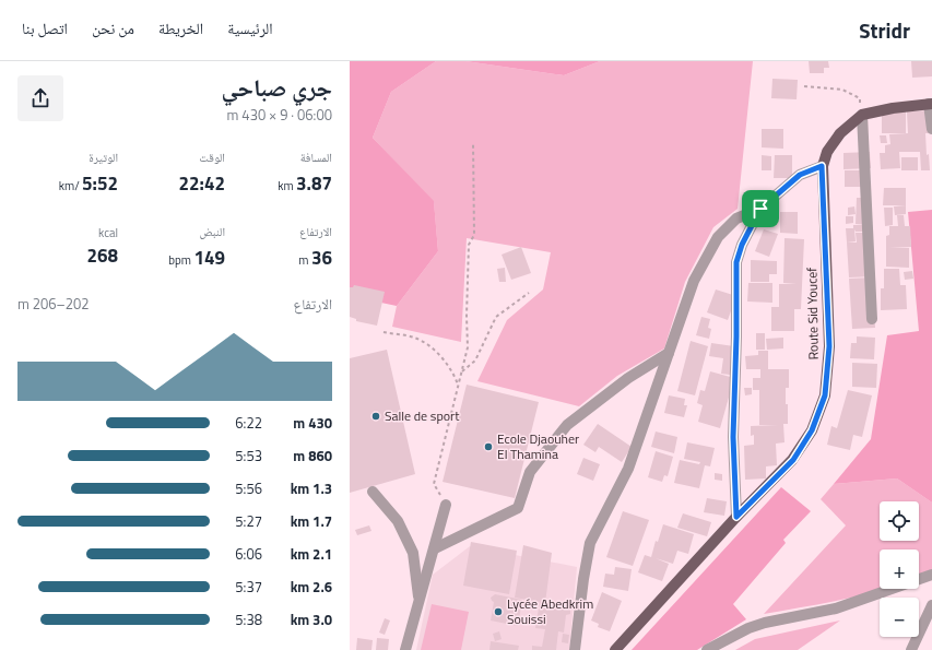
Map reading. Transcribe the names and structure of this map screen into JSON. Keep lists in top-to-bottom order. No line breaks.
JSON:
{"streets":{"main road":["Route Sid Youcef"]},"places":["Salle de sport","Ecole Djaouher El Thamina","Lycée Abedkrim Souissi"],"page":{"header":"Stridr","nav":["الرئيسية","الخريطة","من نحن","اتصل بنا"],"heading":["جري صباحي","06:00 · 9 × 430 m"],"stats":[["المسافة","3.87 km"],["الوقت","22:42"],["الوتيرة","5:52 /km"],["الارتفاع","36 m"],["النبض","149 bpm"],["kcal","268"]],"chart":["الارتفاع","202–206 m"],"list":[{"name":"430 m","note":"6:22"},{"name":"860 m","note":"5:53"},{"name":"1.3 km","note":"5:56"},{"name":"1.7 km","note":"5:27"},{"name":"2.1 km","note":"6:06"},{"name":"2.6 km","note":"5:37"},{"name":"3.0 km","note":"5:38"}],"map_buttons":["+","−"]}}
